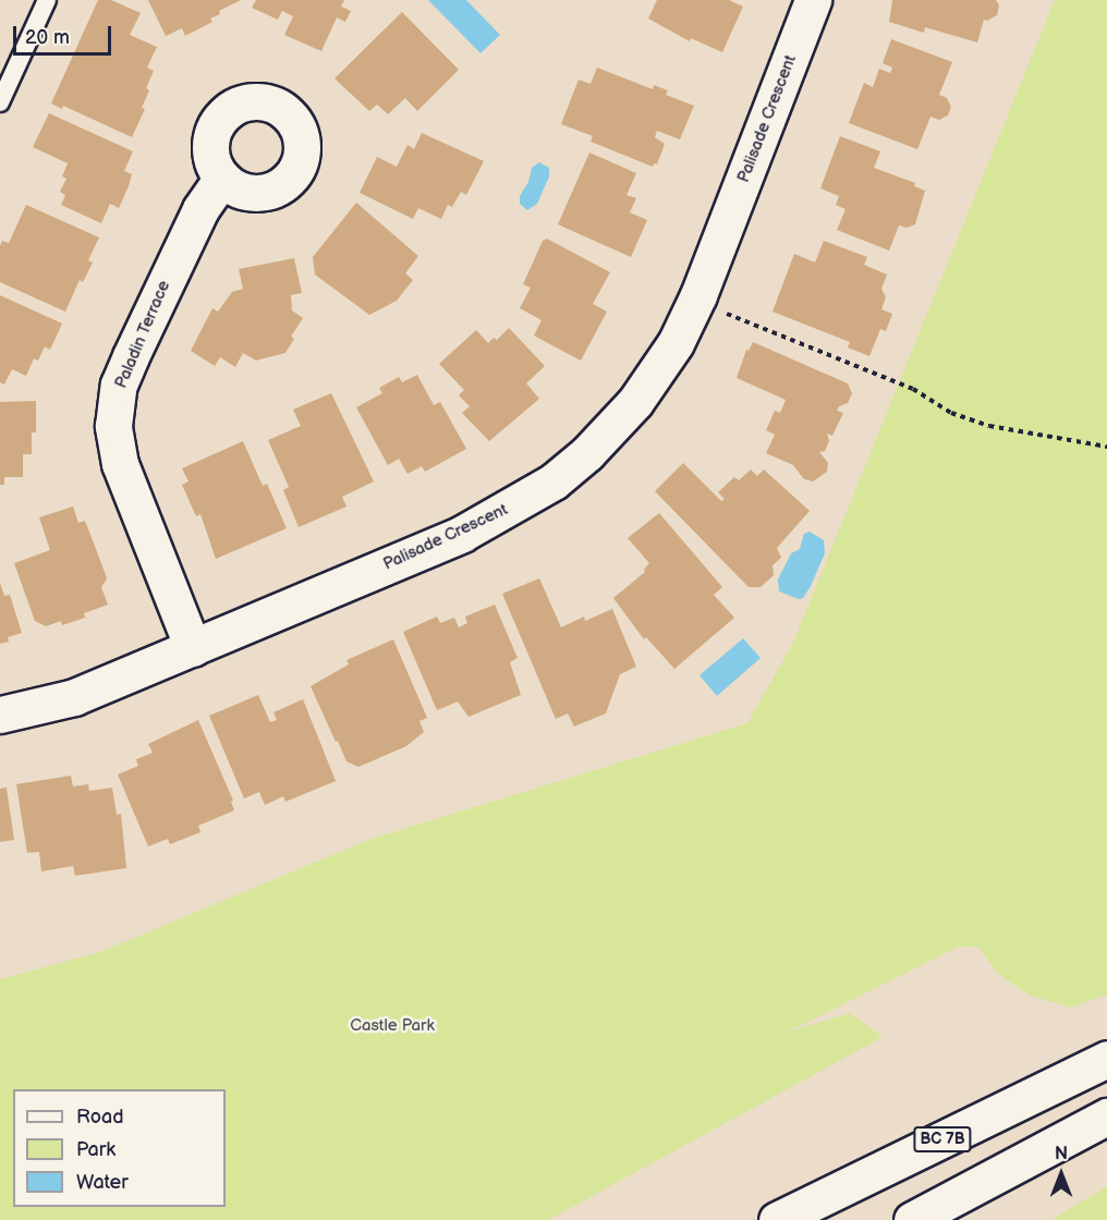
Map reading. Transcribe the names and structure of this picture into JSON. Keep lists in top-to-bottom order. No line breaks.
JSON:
{"streets":{"main road":["Palisade Crescent","Paladin Terrace","BC 7B"]},"crossings":[["Palisade Crescent","Paladin Terrace"]],"parks":["Castle Park"],"legend":["Road","Park","Water"],"scale_bar":"20 m","north":"top"}
